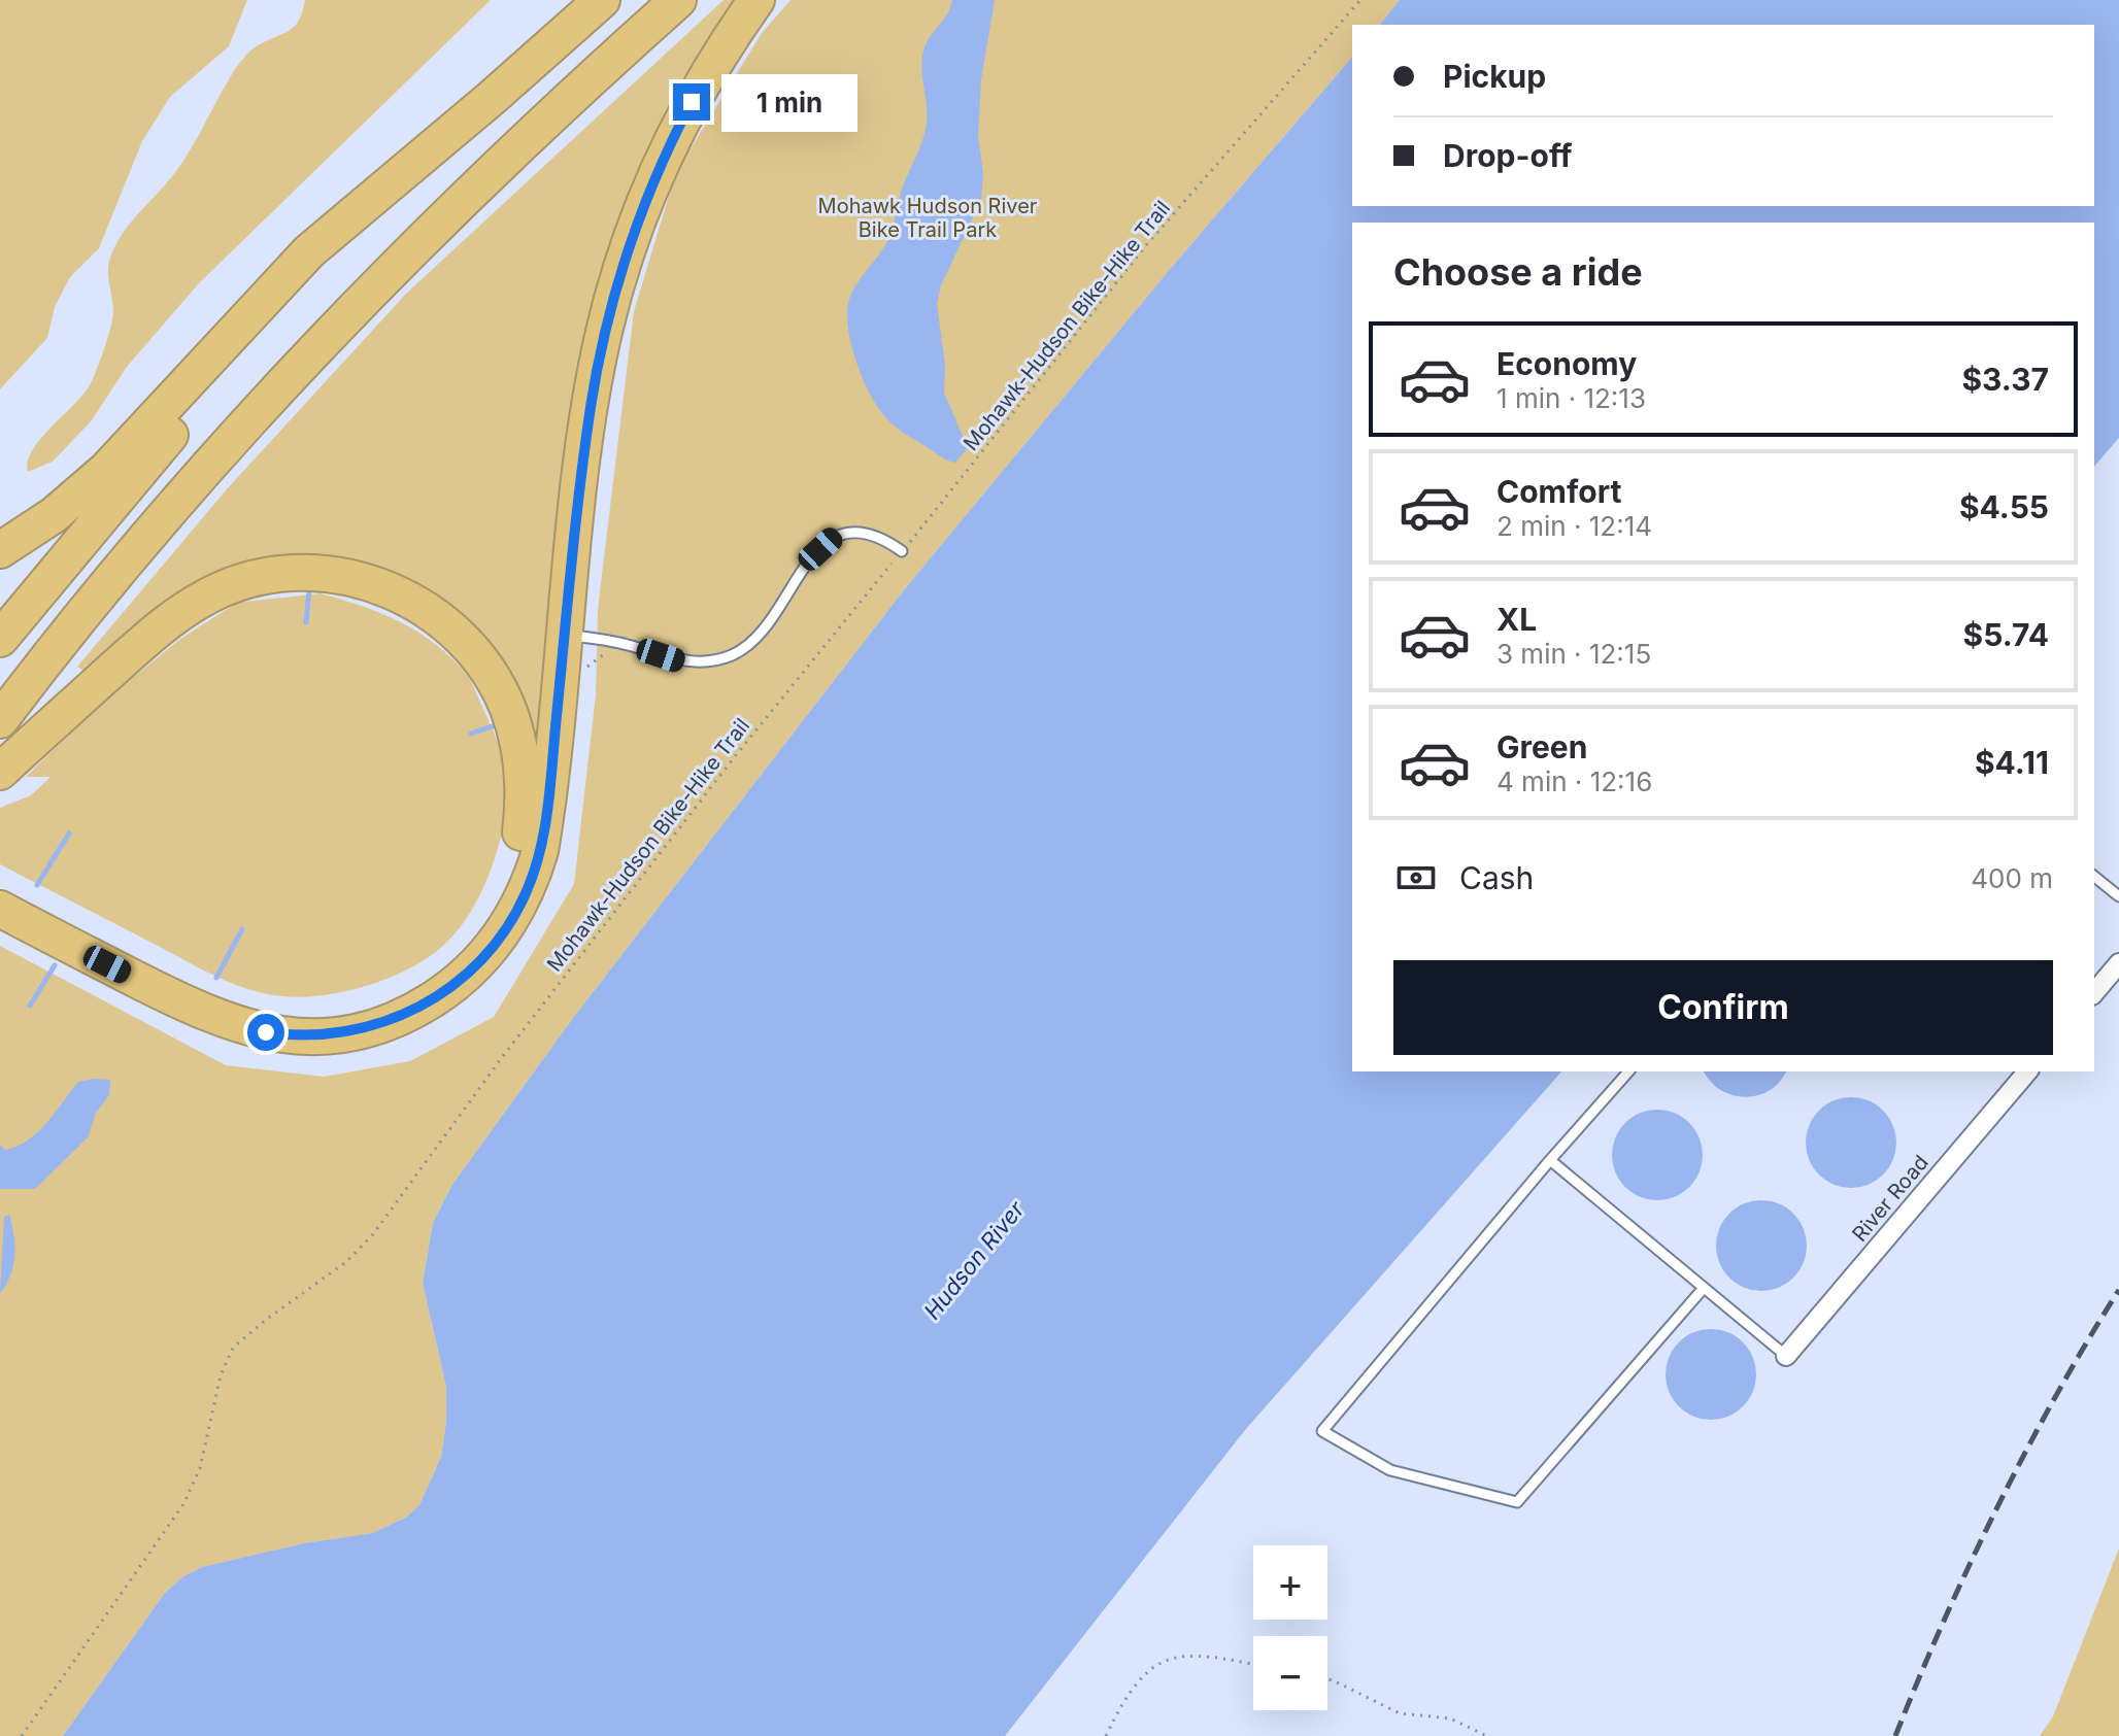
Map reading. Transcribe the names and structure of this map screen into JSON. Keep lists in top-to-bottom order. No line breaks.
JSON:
{"streets":{"street":["River Road"],"path":["Mohawk-Hudson Bike-Hike Trail"]},"water":["Hudson River"],"parks":["Mohawk Hudson River Bike Trail Park"],"page":{"banner":["Pickup","Drop-off"],"bubble":"1 min","heading":"Choose a ride","list":[{"name":"Economy","note":"1 min · 12:13","value":"$3.37"},{"name":"Comfort","note":"2 min · 12:14","value":"$4.55"},{"name":"XL","note":"3 min · 12:15","value":"$5.74"},{"name":"Green","note":"4 min · 12:16","value":"$4.11"}],"pay":["Cash","400 m"],"buttons":"Confirm","map_buttons":["+","−"]}}
